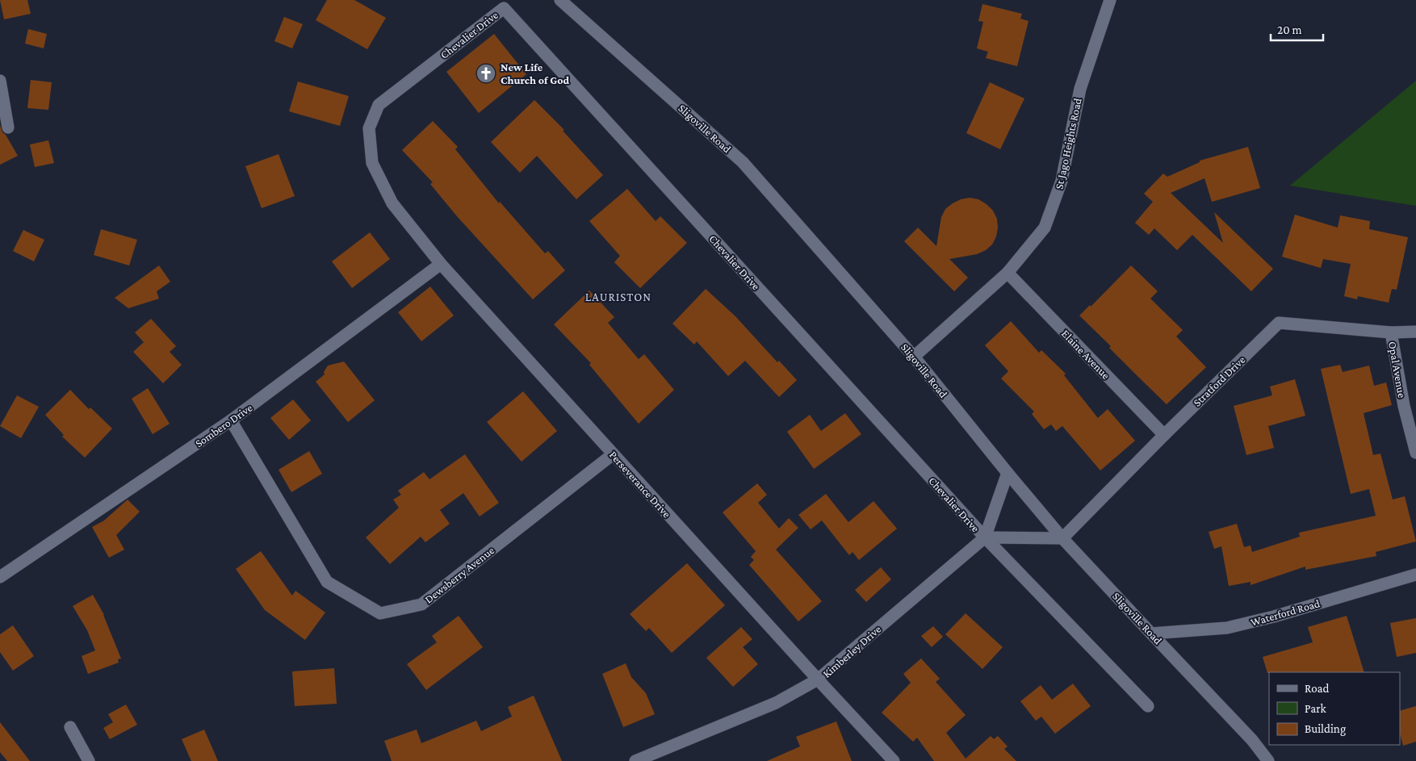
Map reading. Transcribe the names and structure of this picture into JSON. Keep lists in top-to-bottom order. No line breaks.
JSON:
{"streets":{"street":["Chevalier Drive","Sligoville Road","St Jago Heights Road","Elaine Avenue","Opal Avenue","Stratford Drive","Sombero Drive","Perseverance Drive","Dewsberry Avenue","Waterford Road","Kimberley Drive"]},"crossings":[["Chevalier Drive","Perseverance Drive"],["Chevalier Drive","Kimberley Drive"],["Sligoville Road","St Jago Heights Road"],["Sligoville Road","Stratford Drive"],["Sligoville Road","Waterford Road"],["St Jago Heights Road","Elaine Avenue"],["Elaine Avenue","Stratford Drive"],["Opal Avenue","Stratford Drive"],["Sombero Drive","Perseverance Drive"],["Sombero Drive","Dewsberry Avenue"],["Perseverance Drive","Dewsberry Avenue"],["Perseverance Drive","Kimberley Drive"]],"districts":["LAURISTON"],"places":{"church":["New Life Church of God"]},"legend":["Road","Park","Building"],"scale_bar":"20 m"}
